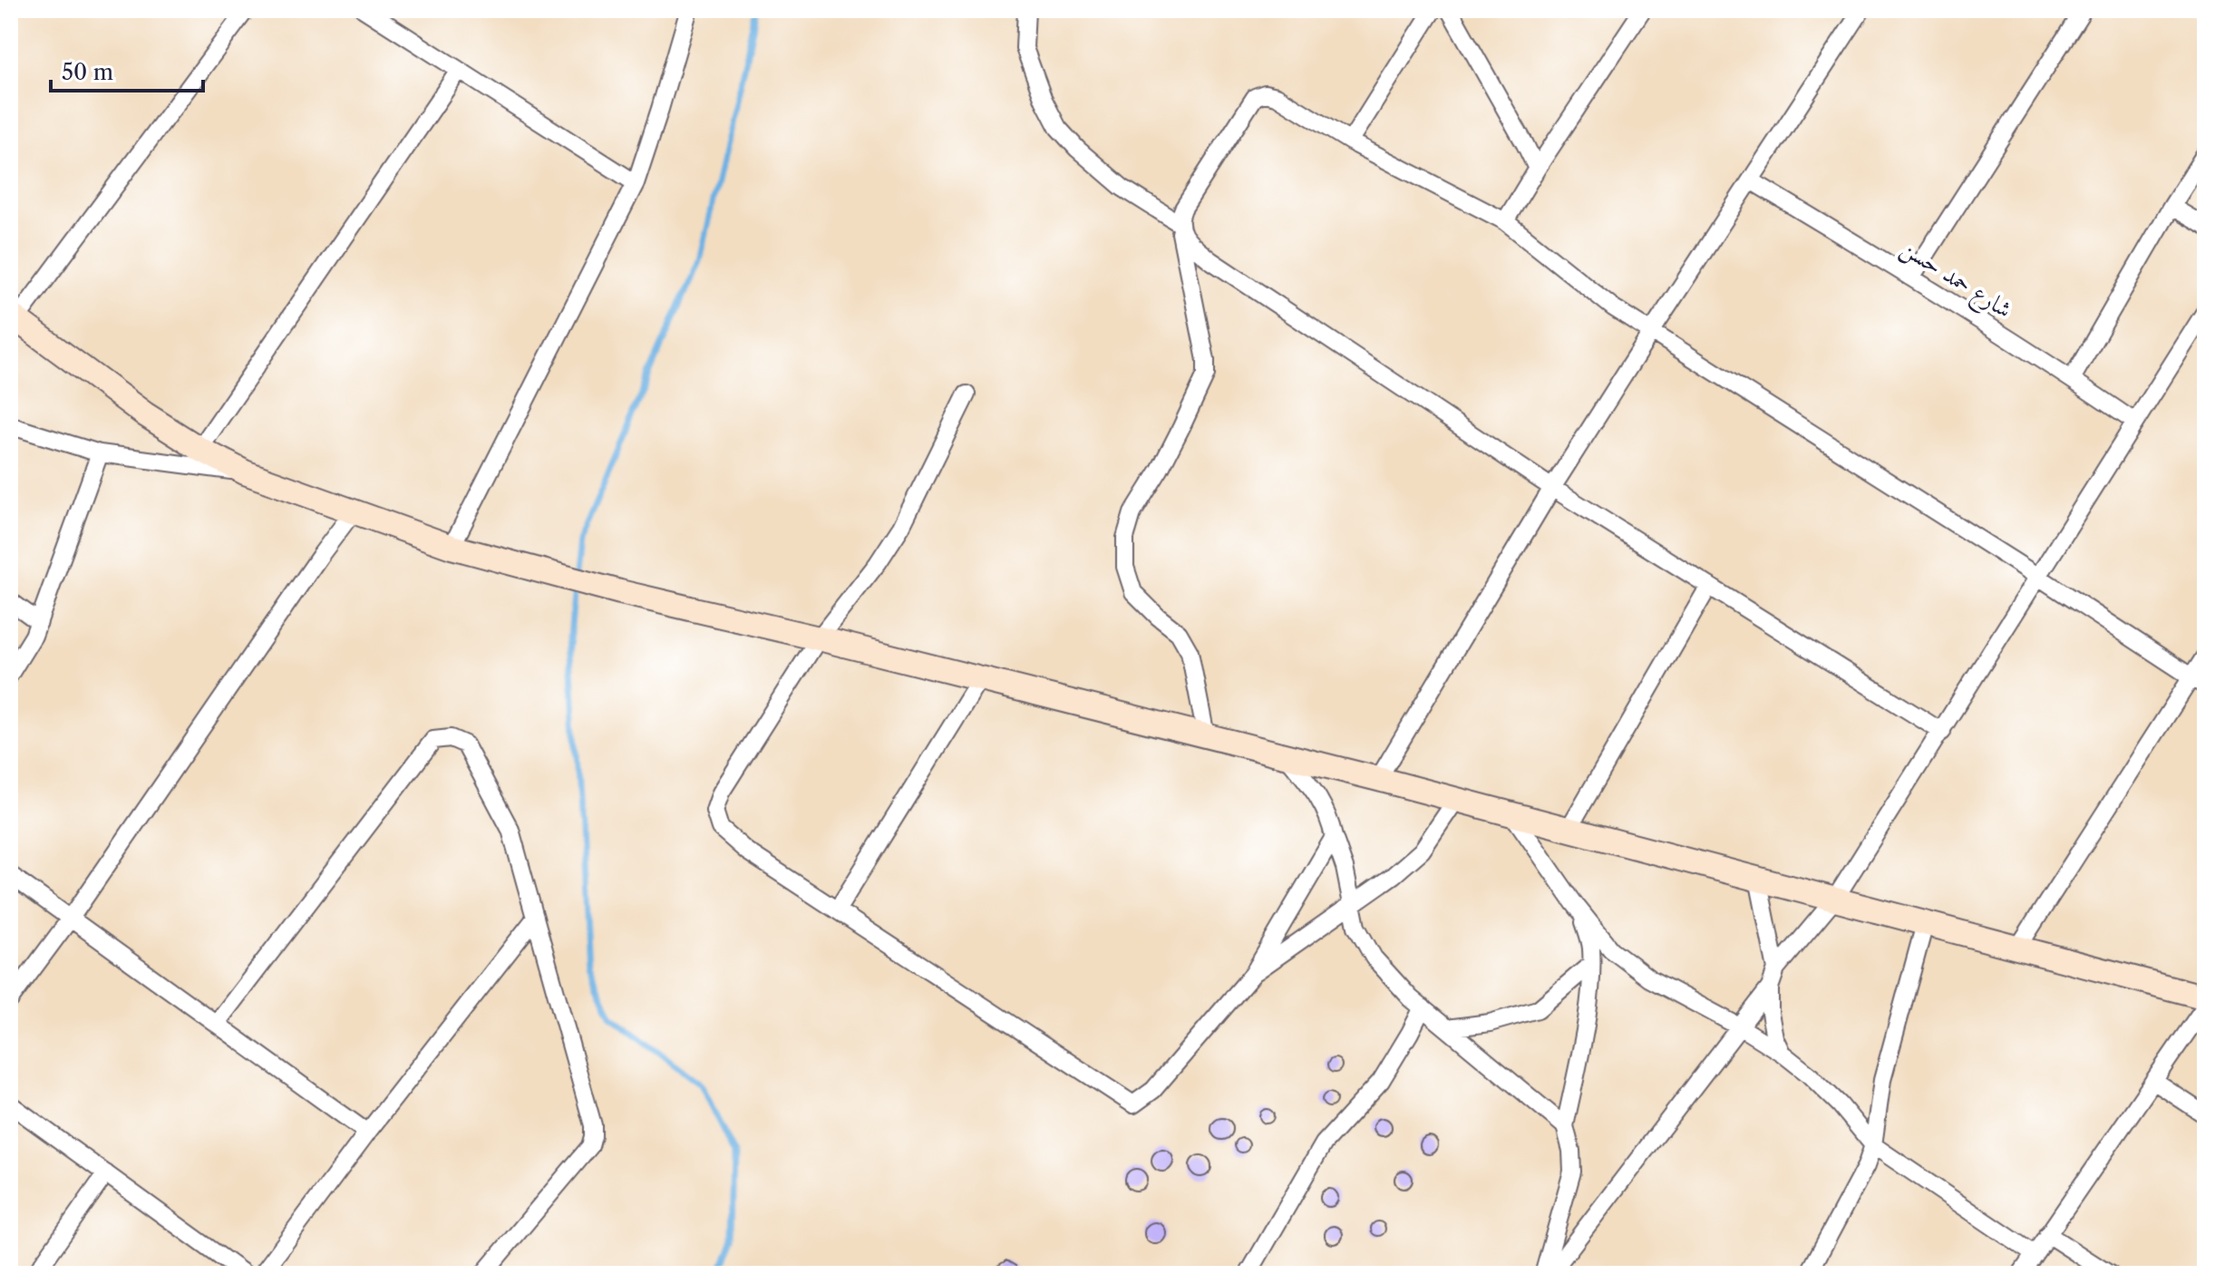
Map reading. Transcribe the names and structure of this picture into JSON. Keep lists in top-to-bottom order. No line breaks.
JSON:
{"streets":{"street":["شارع حمد حسن"]},"scale_bar":"50 m"}
